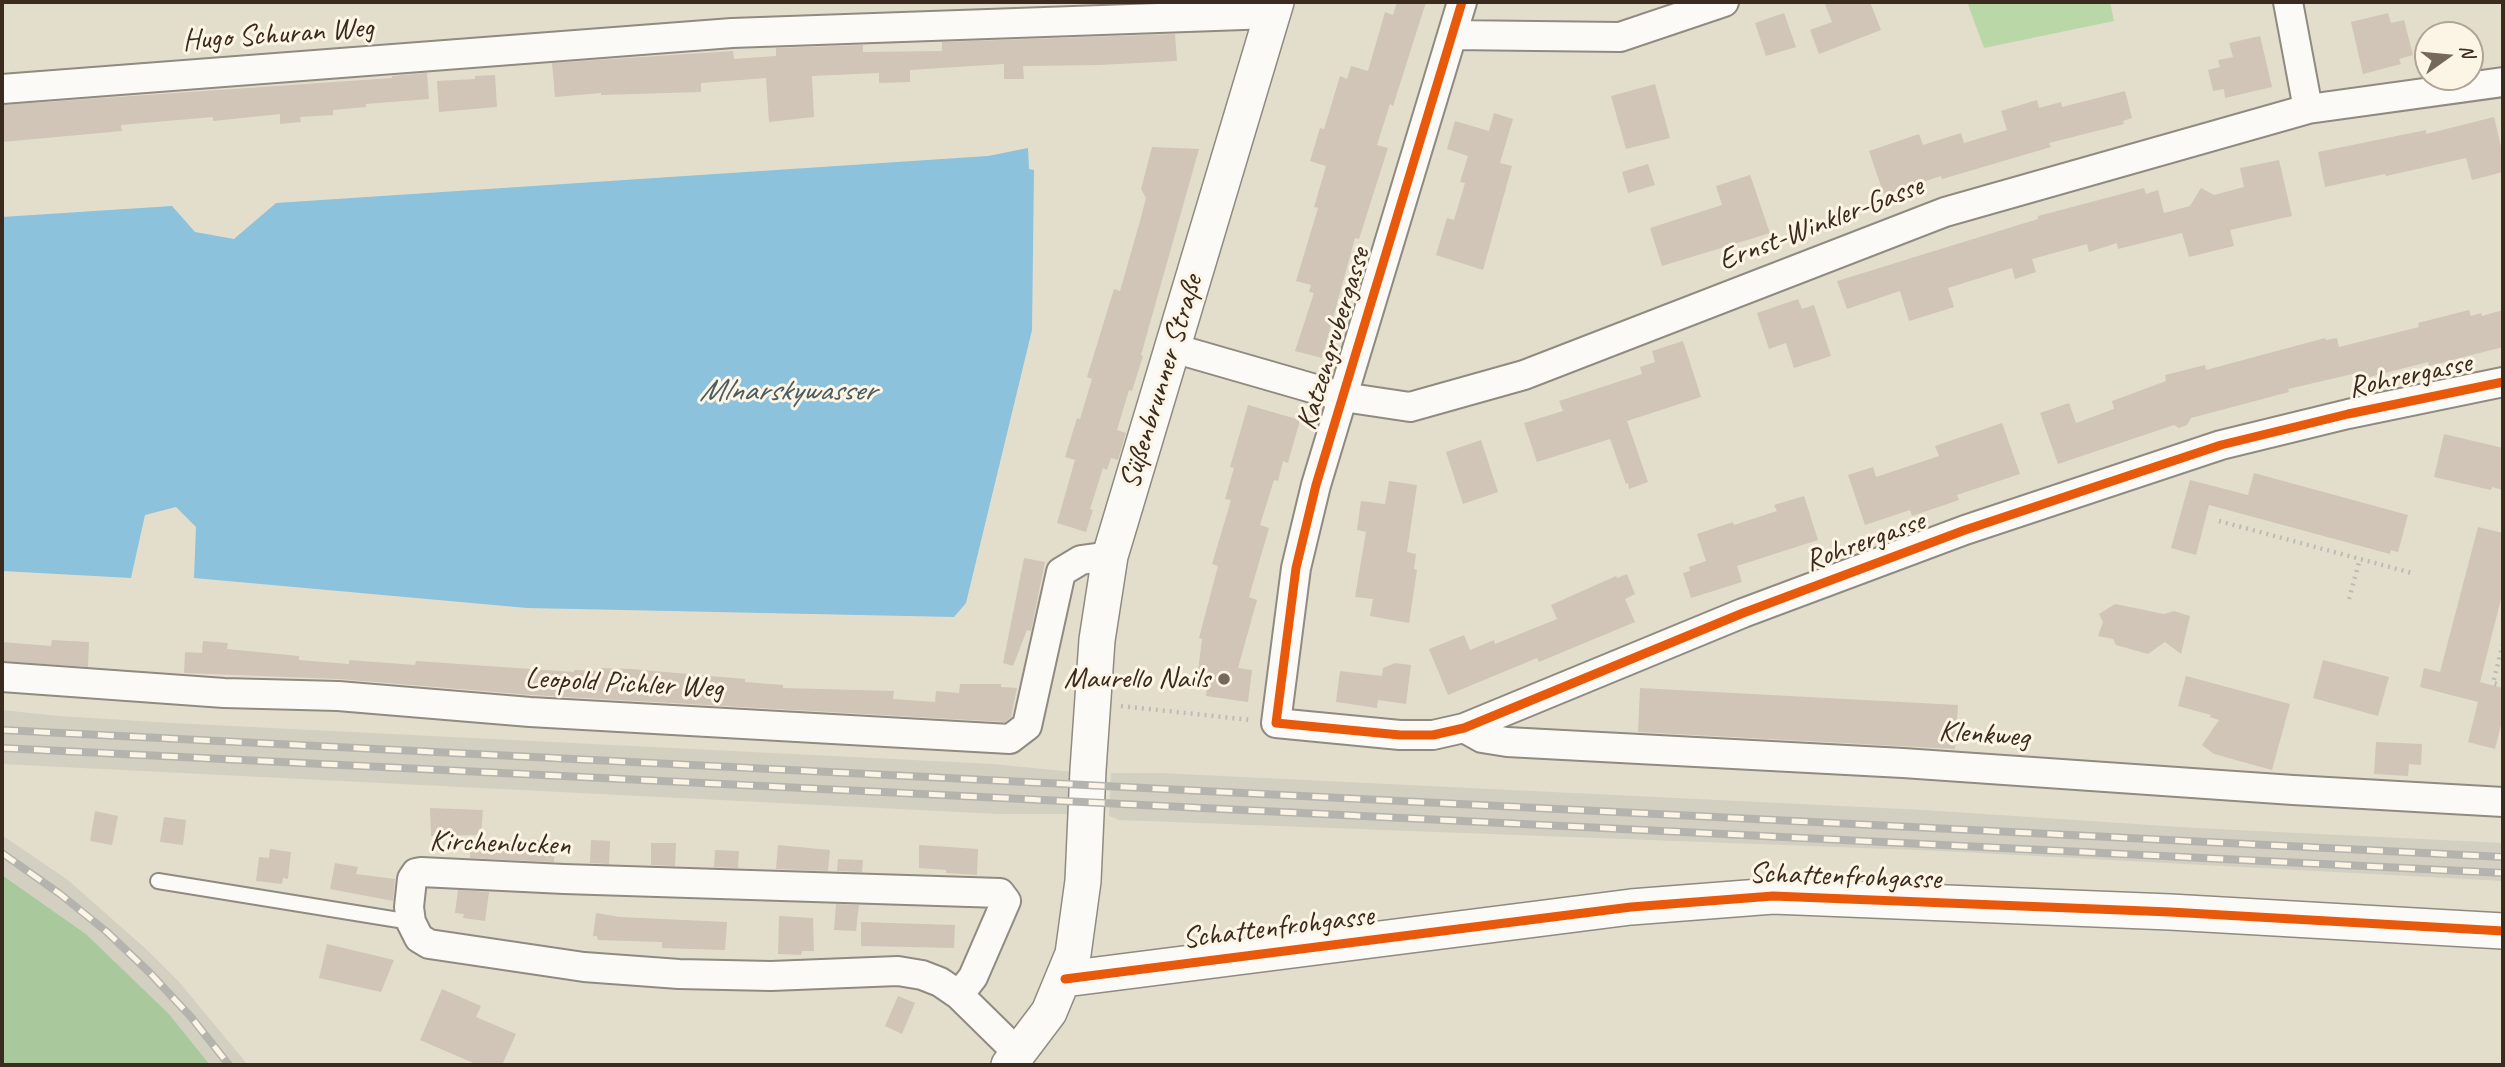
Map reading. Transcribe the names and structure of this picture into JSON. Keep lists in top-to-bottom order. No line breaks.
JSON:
{"streets":{"street":["Hugo Schuran Weg","Ernst-Winkler-Gasse","Katzengrubergasse","Rohrergasse","Süßenbrunner Straße","Leopold Pichler Weg","Klenkweg","Kirchenlucken","Schattenfrohgasse"]},"crossings":[["Hugo Schuran Weg","Süßenbrunner Straße"],["Ernst-Winkler-Gasse","Katzengrubergasse"],["Ernst-Winkler-Gasse","Süßenbrunner Straße"],["Katzengrubergasse","Rohrergasse"],["Rohrergasse","Klenkweg"],["Süßenbrunner Straße","Leopold Pichler Weg"],["Süßenbrunner Straße","Schattenfrohgasse"]],"water":["Mlnarskywasser"],"places":["Maurello Nails"],"north":"right"}
